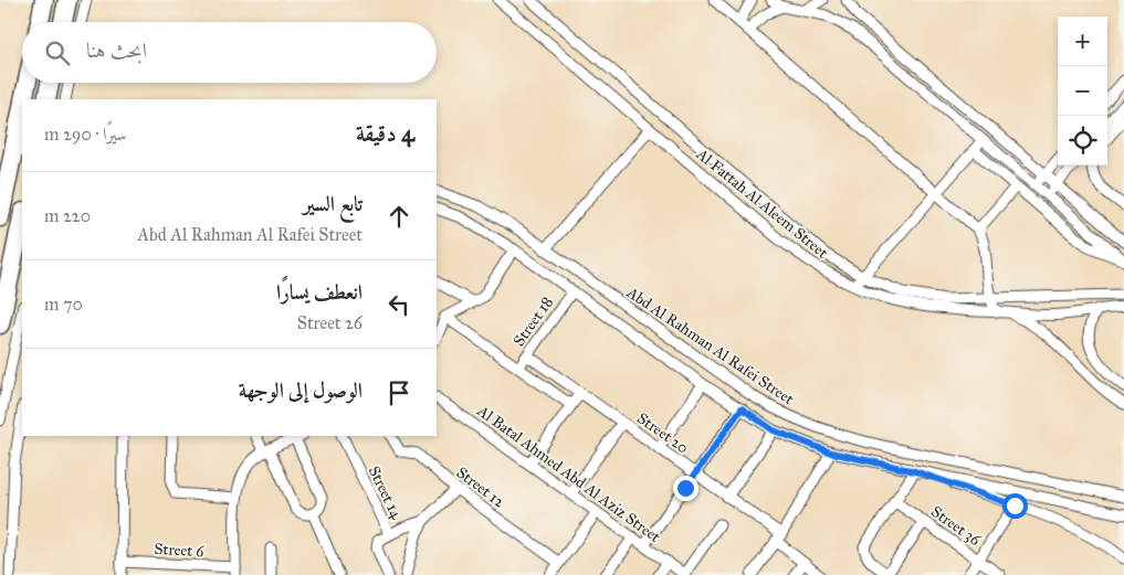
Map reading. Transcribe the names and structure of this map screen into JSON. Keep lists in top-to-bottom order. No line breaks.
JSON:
{"streets":{"street":["Al Fattah Al Aleem Street","Street 18","Abd Al Rahman Al Rafei Street","Street 20","Al Batal Ahmed Abd Al Aziz Street","Street 12","Street 14","Street 36","Street 6"]},"crossings":[["Street 18","Street 20"]],"page":{"map_buttons":["+","−"],"search":"ابحث هنا","heading":["4 دقيقة","سيرًا · 290 m"],"list":[["تابع السير","Abd Al Rahman Al Rafei Street","220 m"],["انعطف يسارًا","Street 26","70 m"],"الوصول إلى الوجهة"]}}
